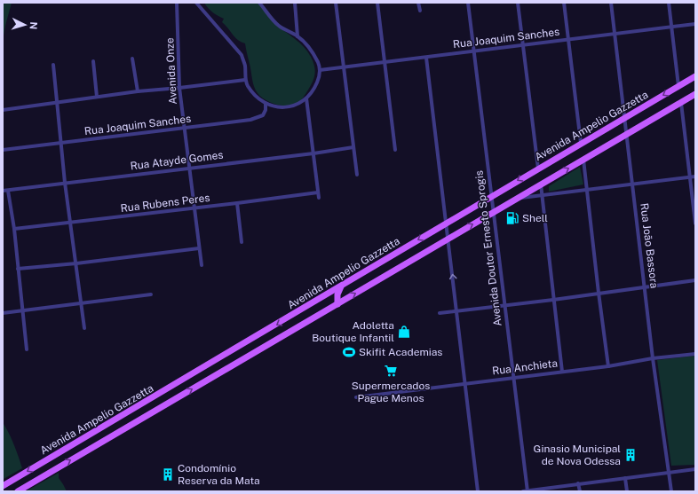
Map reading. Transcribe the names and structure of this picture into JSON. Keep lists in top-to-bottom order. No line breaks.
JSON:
{"streets":{"main road":["Avenida Ampelio Gazzetta"],"street":["Rua Joaquim Sanches","Avenida Onze","Rua Atayde Gomes","Rua Rubens Peres","Rua João Bassora","Avenida Doutor Ernesto Sprogis","Rua Anchieta"]},"crossings":[["Rua Joaquim Sanches","Avenida Onze"],["Rua Joaquim Sanches","Rua João Bassora"],["Rua Joaquim Sanches","Avenida Doutor Ernesto Sprogis"],["Avenida Onze","Rua Atayde Gomes"],["Avenida Onze","Rua Rubens Peres"],["Avenida Ampelio Gazzetta","Rua João Bassora"],["Avenida Ampelio Gazzetta","Avenida Doutor Ernesto Sprogis"],["Rua João Bassora","Rua Anchieta"],["Avenida Doutor Ernesto Sprogis","Rua Anchieta"]],"places":{"fuel station":["Shell"],"shop":["Adoletta Boutique Infantil"],"sports":["Skifit Academias"],"supermarket":["Supermercados Pague Menos"],"building":["Ginasio Municipal de Nova Odessa","Condomínio Reserva da Mata"]},"north":"right"}
